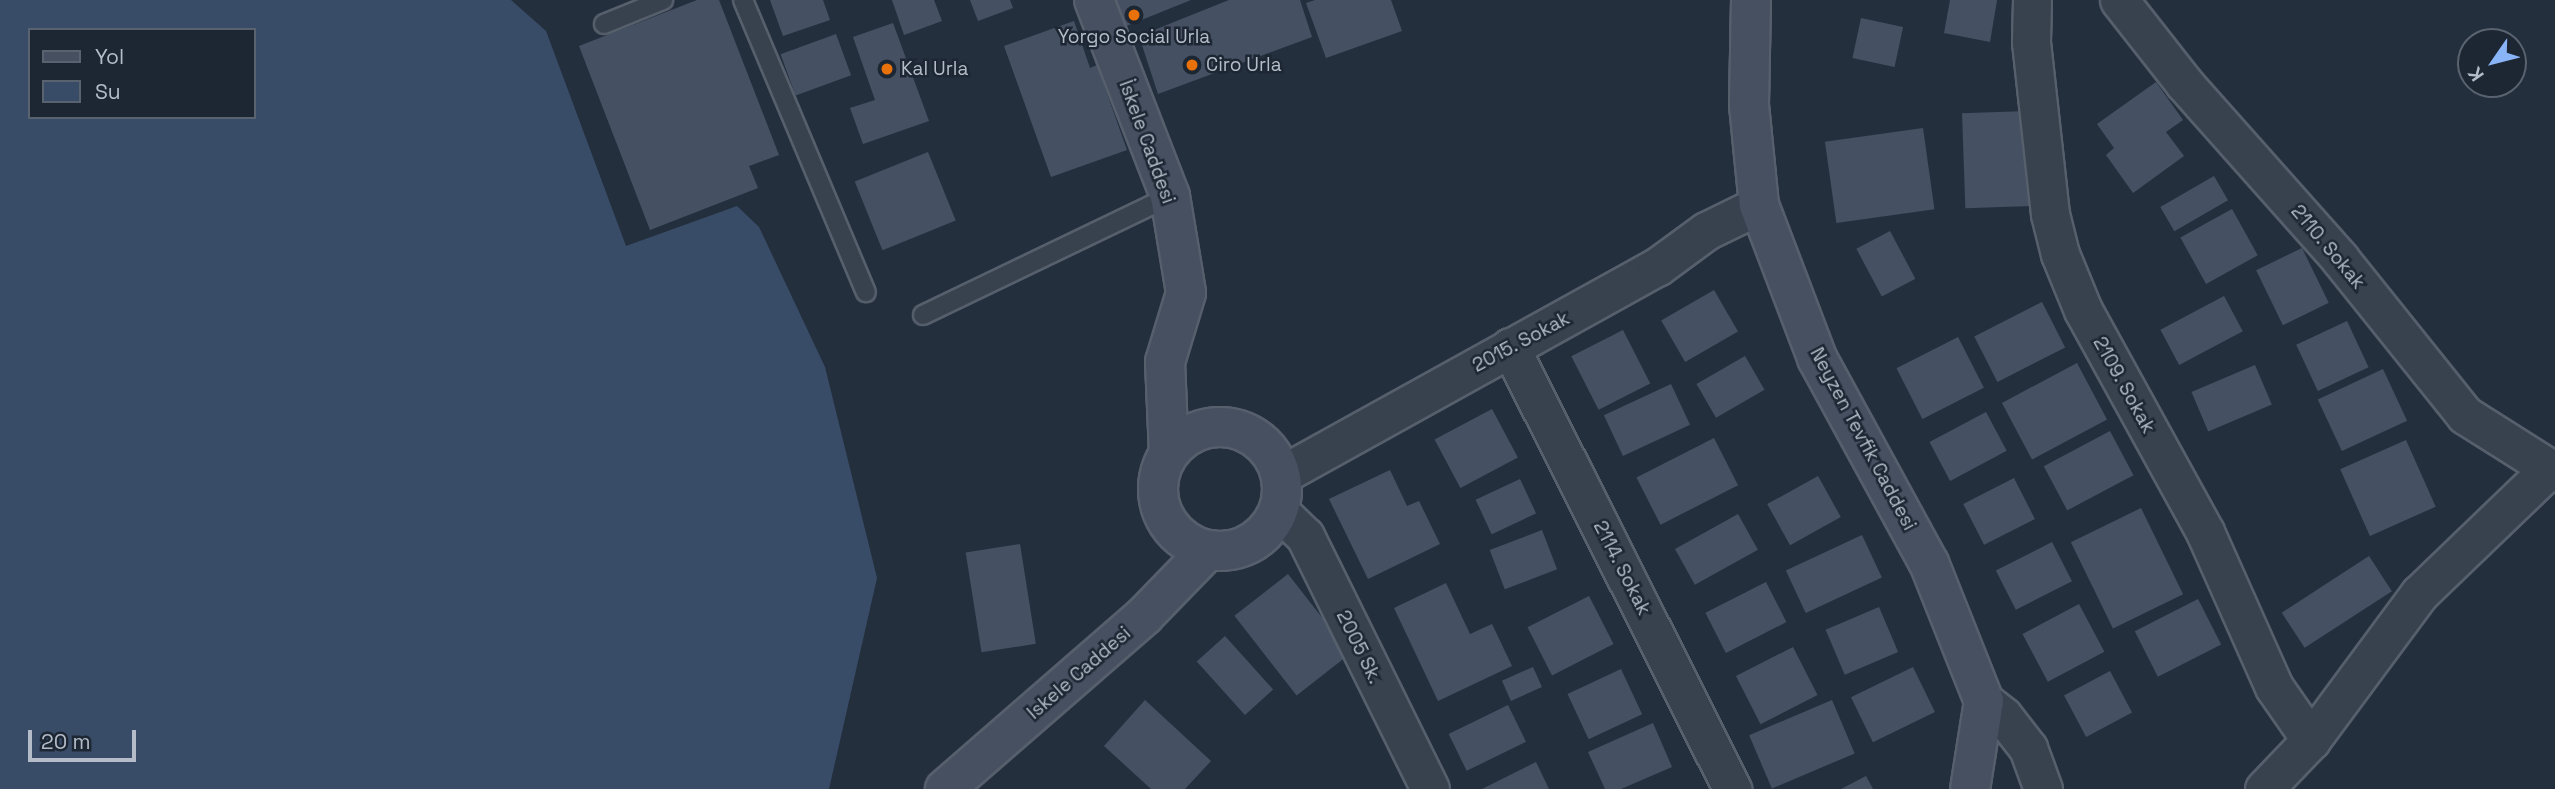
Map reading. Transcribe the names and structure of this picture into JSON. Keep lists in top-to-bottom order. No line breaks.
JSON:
{"streets":{"street":["İskele Caddesi","2110. Sokak","2015. Sokak","2109. Sokak","Neyzen Tevfik Caddesi","2114. Sokak","2005 Sk.","Iskele Caddesi"]},"crossings":[["İskele Caddesi","2015. Sokak"],["İskele Caddesi","2005 Sk."],["İskele Caddesi","Iskele Caddesi"],["2015. Sokak","Neyzen Tevfik Caddesi"],["2015. Sokak","2114. Sokak"],["2015. Sokak","2005 Sk."],["2015. Sokak","Iskele Caddesi"],["2005 Sk.","Iskele Caddesi"]],"places":["Yorgo Social Urla","Ciro Urla","Kal Urla"],"legend":["Yol","Su"],"scale_bar":"20 m","north":"bottom left"}
